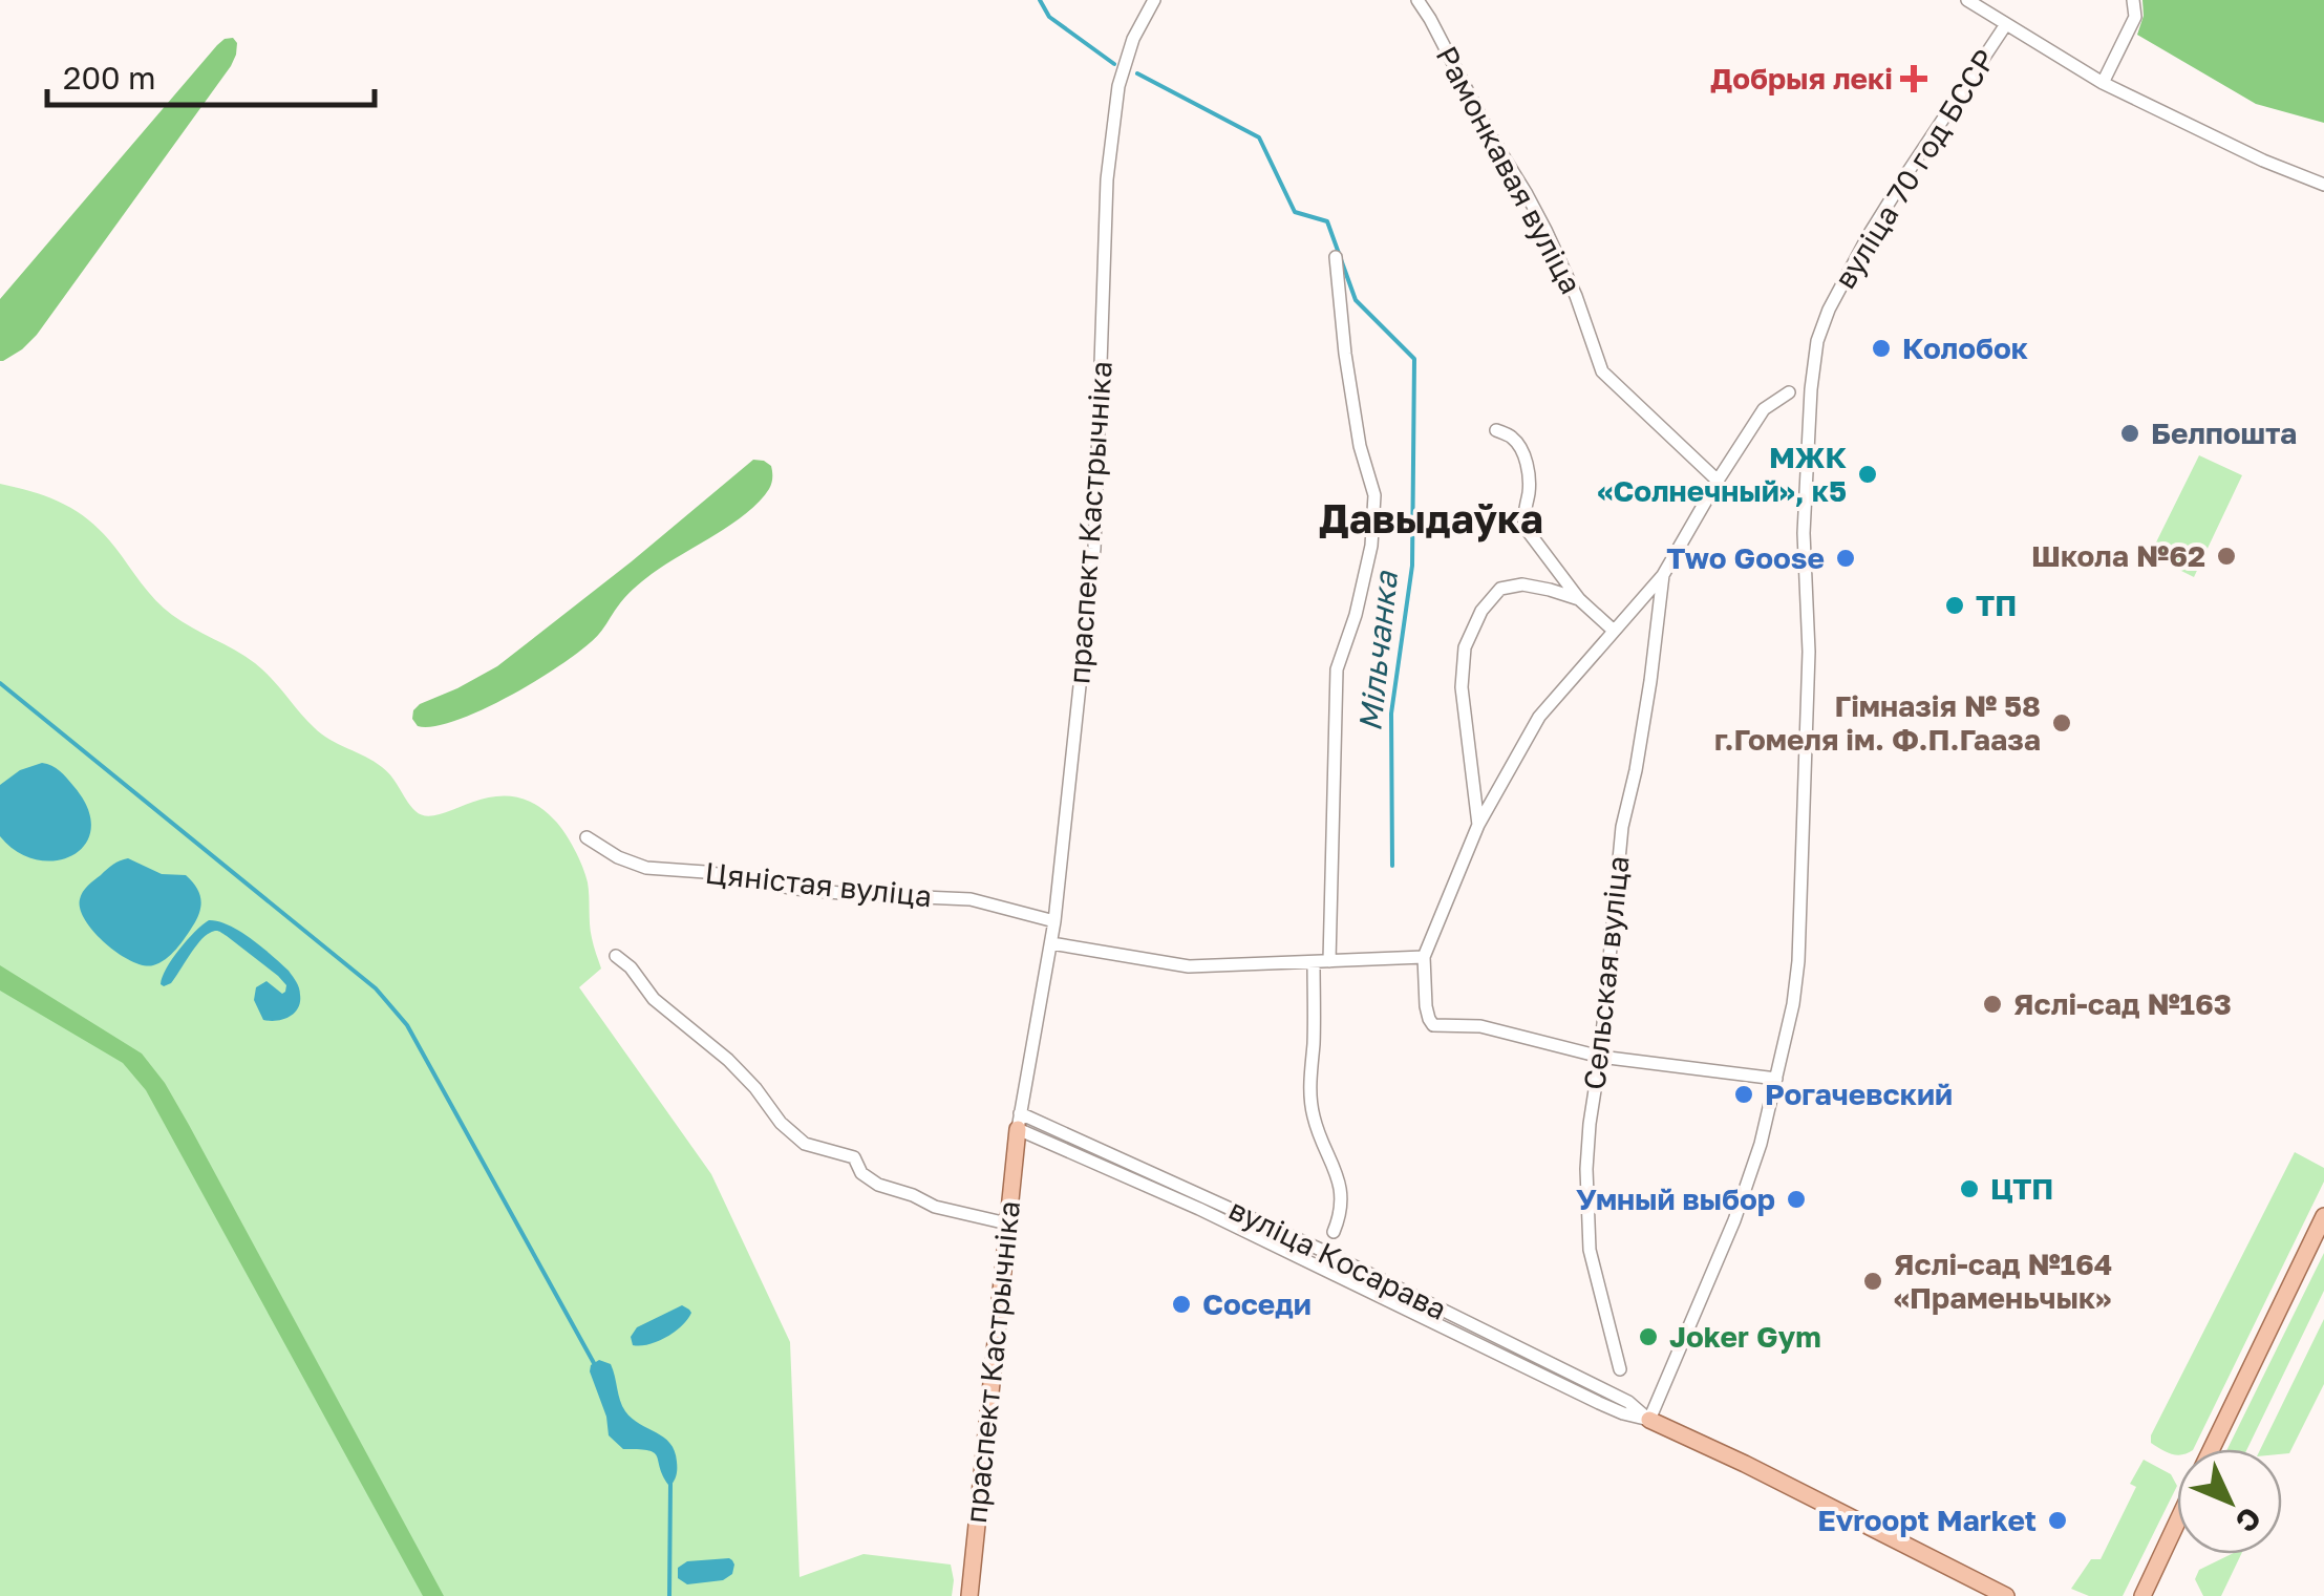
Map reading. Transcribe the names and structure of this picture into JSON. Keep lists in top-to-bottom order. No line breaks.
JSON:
{"streets":{"main road":["праспект Кастрычніка","вуліца Косарава"],"street":["вуліца 70 год БССР","Рамонкавая вуліца","Цяністая вуліца","Сельская вуліца"]},"crossings":[["вуліца 70 год БССР","вуліца Косарава"],["праспект Кастрычніка","Цяністая вуліца"],["праспект Кастрычніка","вуліца Косарава"]],"districts":["Давыдаўка"],"water":["Мільчанка"],"places":{"health":["Добрыя лекі"],"other":["Колобок","Белпошта","МЖК «Солнечный», к5","Школа №62","Two Goose","ТП","Гімназія № 58 г.Гомеля ім. Ф.П.Гааза","Яслі-сад №163","Рогачевский","ЦТП","Умный выбор","Яслі-сад №164 «Праменьчык»","Соседи","Joker Gym","Evroopt Market"]},"scale_bar":"200 m","north":"bottom right"}
